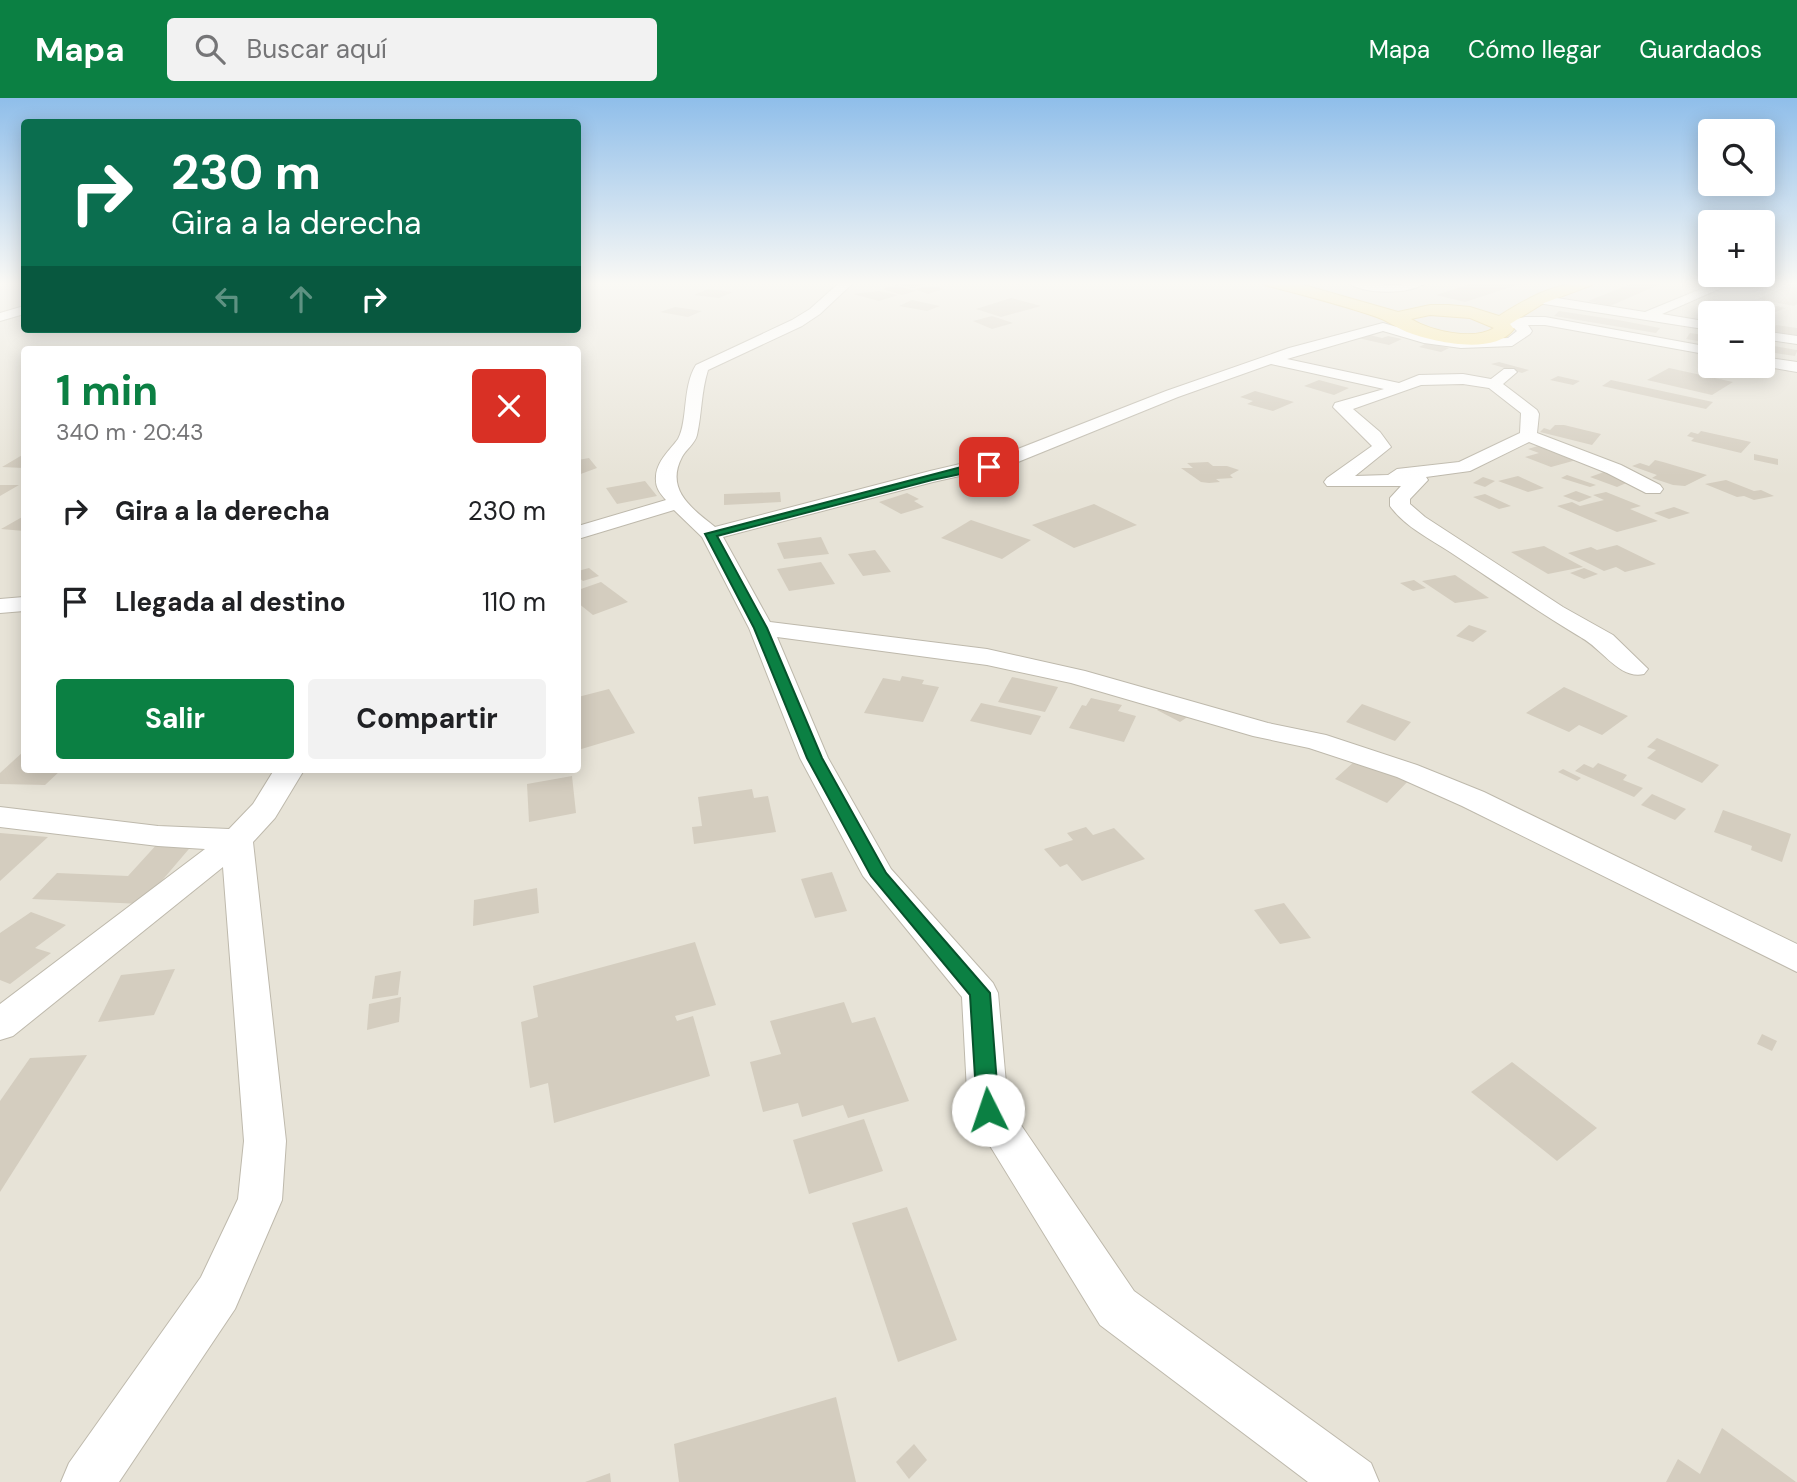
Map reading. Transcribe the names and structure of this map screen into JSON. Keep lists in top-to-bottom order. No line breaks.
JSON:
{"page":{"header":"Mapa","search":"Buscar aquí","nav":["Mapa","Cómo llegar","Guardados"],"map_buttons":["+","−"],"turn":["230 m","Gira a la derecha"],"heading":["1 min","340 m · 20:43"],"list":[{"name":"Gira a la derecha","value":"230 m"},{"name":"Llegada al destino","value":"110 m"}],"buttons":["Salir","Compartir"]}}
